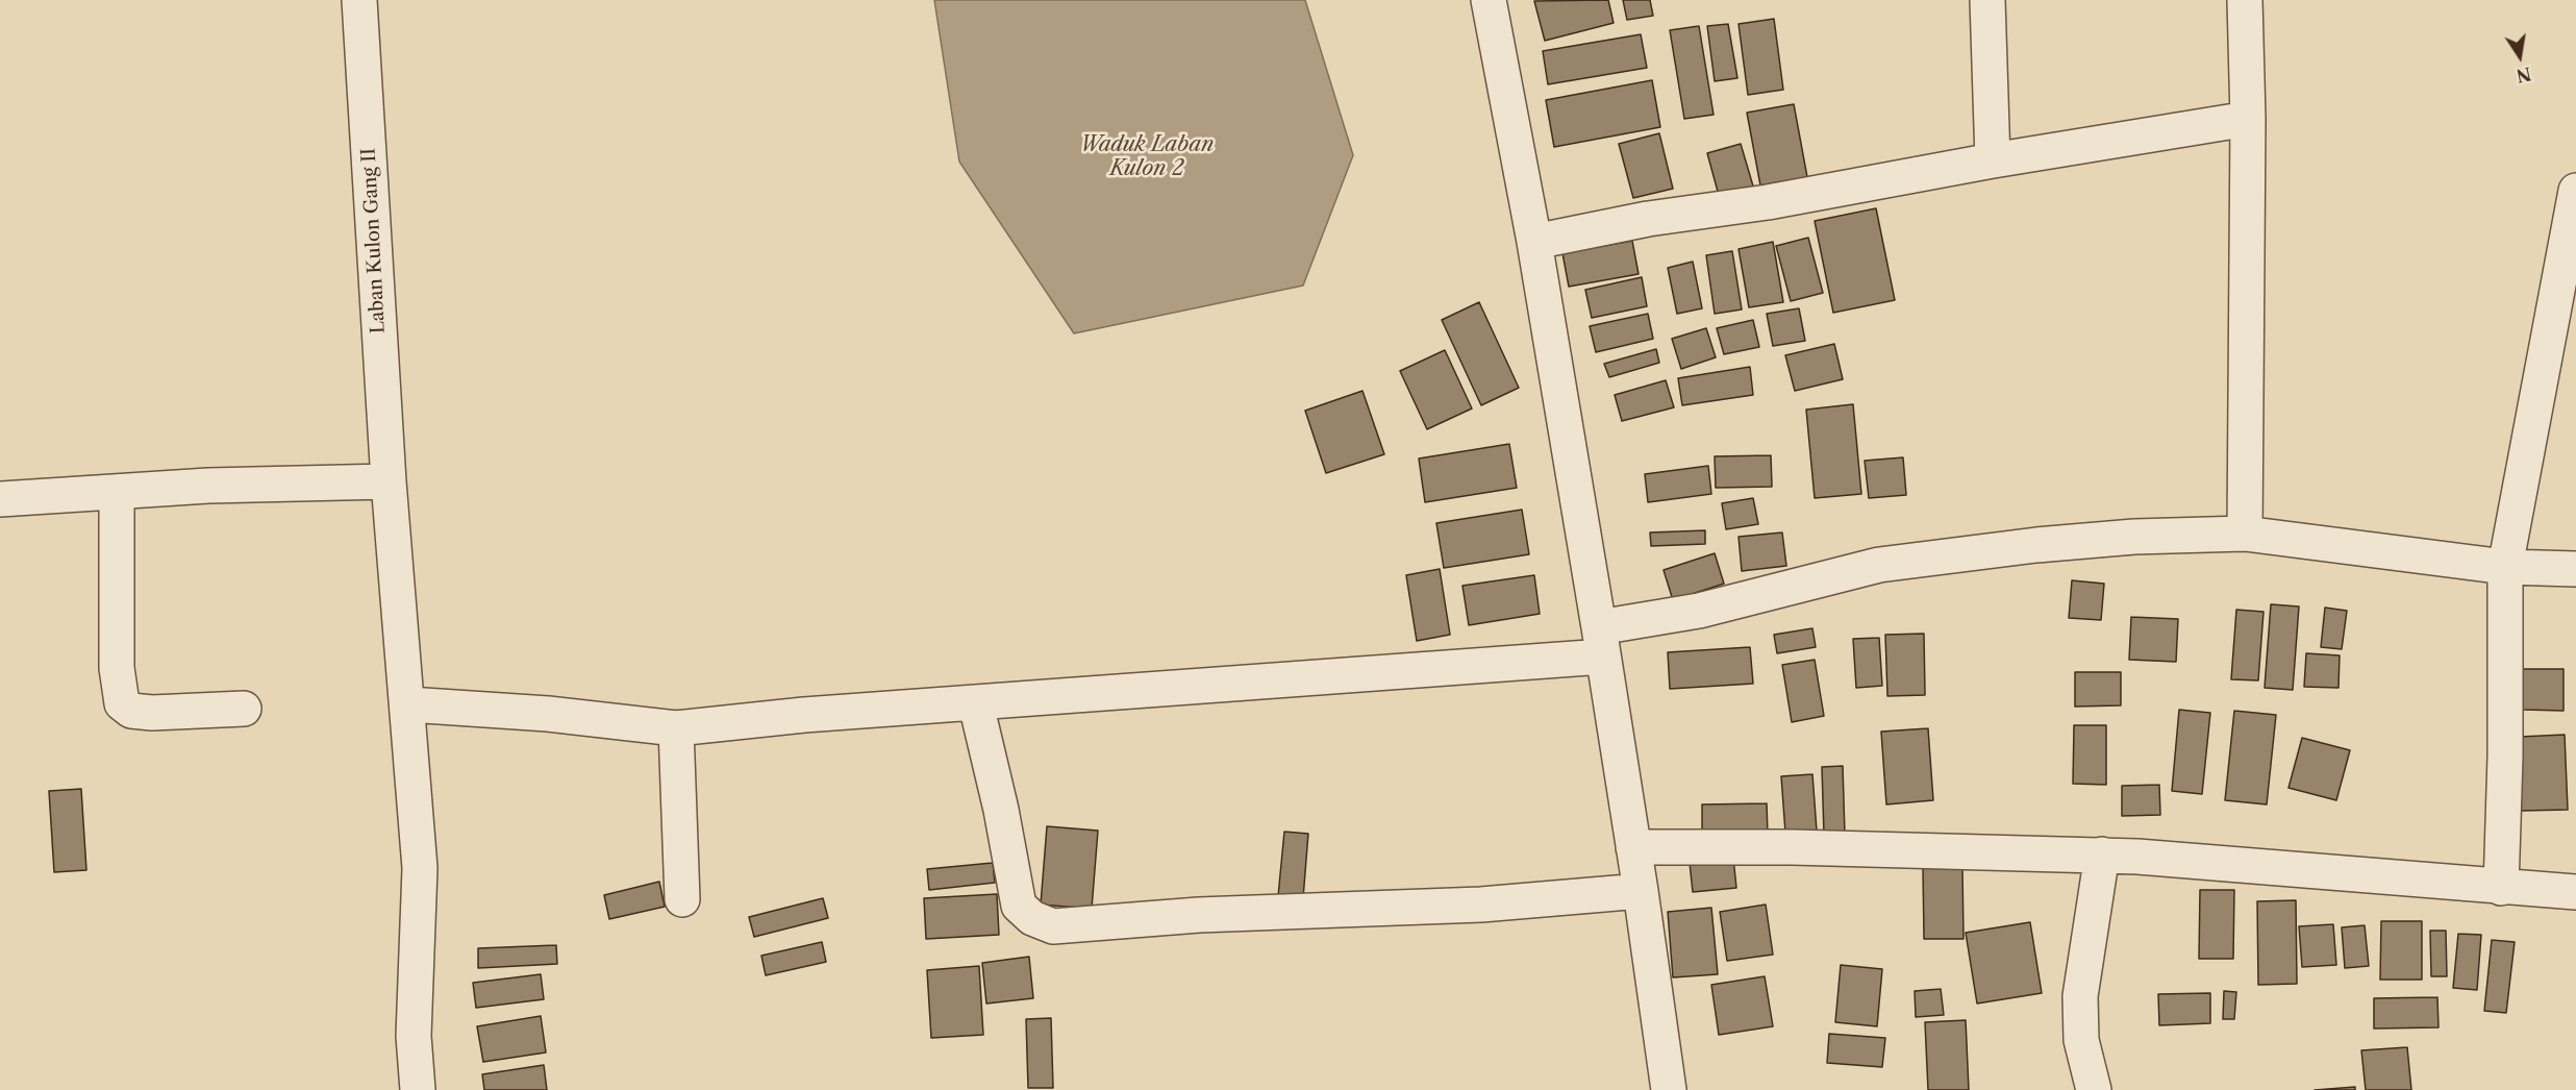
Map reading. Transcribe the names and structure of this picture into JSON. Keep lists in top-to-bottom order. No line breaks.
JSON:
{"streets":{"street":["Laban Kulon Gang II"]},"water":["Waduk Laban Kulon 2"],"north":"bottom"}
